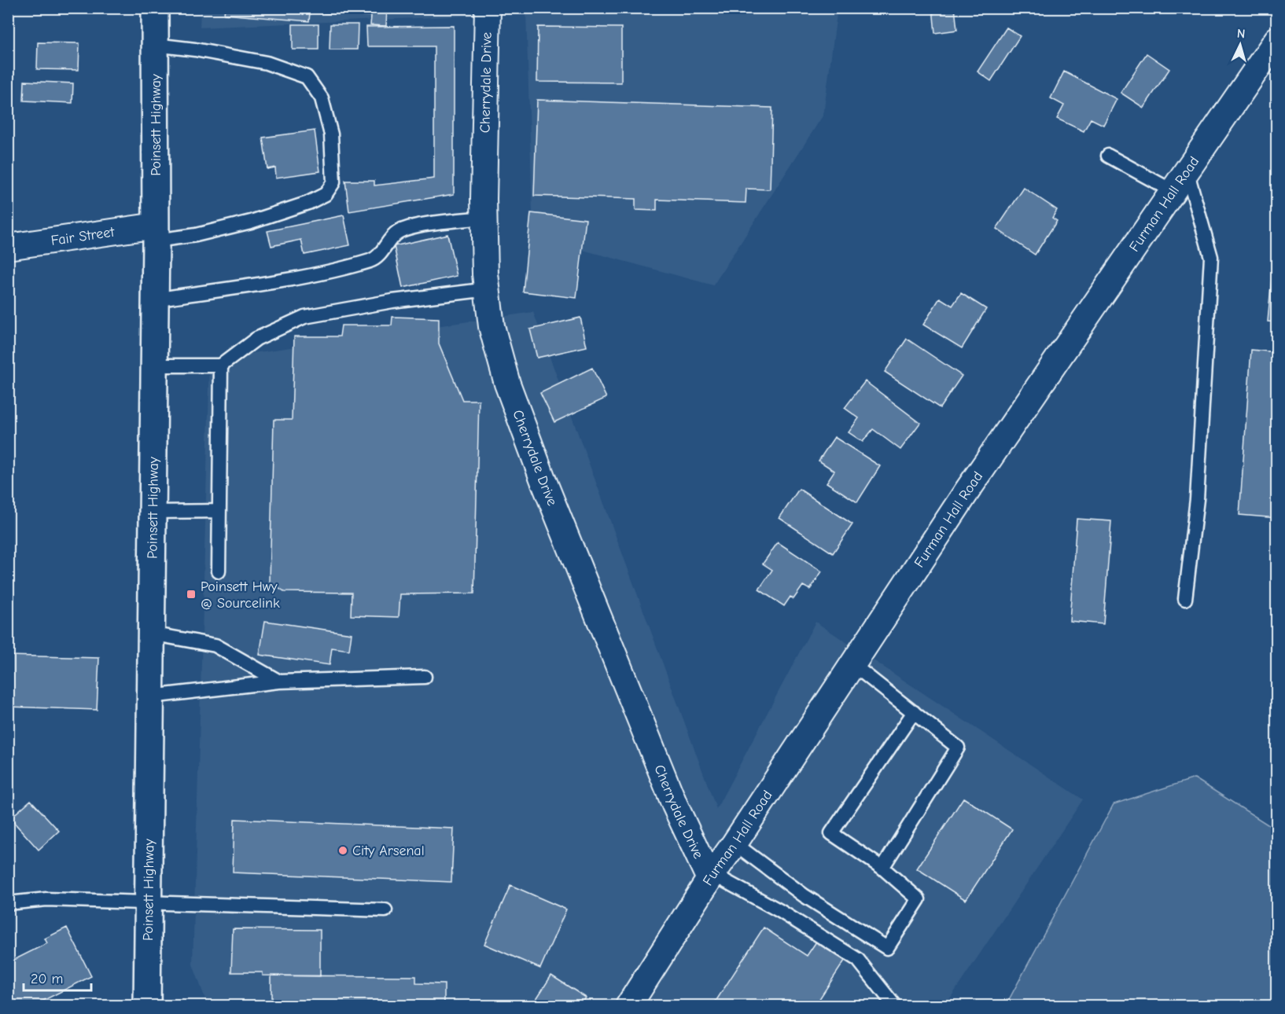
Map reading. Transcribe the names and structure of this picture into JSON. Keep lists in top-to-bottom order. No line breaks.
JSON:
{"streets":{"highway":["Poinsett Highway"],"street":["Cherrydale Drive","Furman Hall Road","Fair Street"]},"crossings":[["Cherrydale Drive","Furman Hall Road"],["Poinsett Highway","Fair Street"]],"places":{"transit":["Poinsett Hwy @ Sourcelink"],"other":["City Arsenal"]},"scale_bar":"20 m","north":"top"}
